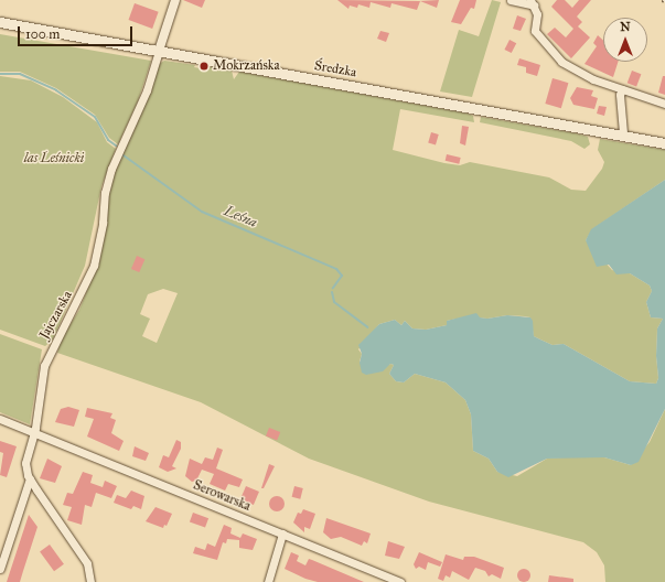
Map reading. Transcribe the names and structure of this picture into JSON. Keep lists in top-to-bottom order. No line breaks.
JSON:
{"streets":{"main road":["Średzka"],"street":["Jajczarska","Serowarska"]},"crossings":[["Średzka","Jajczarska"],["Jajczarska","Serowarska"]],"water":["Leśna"],"parks":["las Leśnicki"],"places":["Mokrzańska"],"scale_bar":"100 m","north":"top"}
